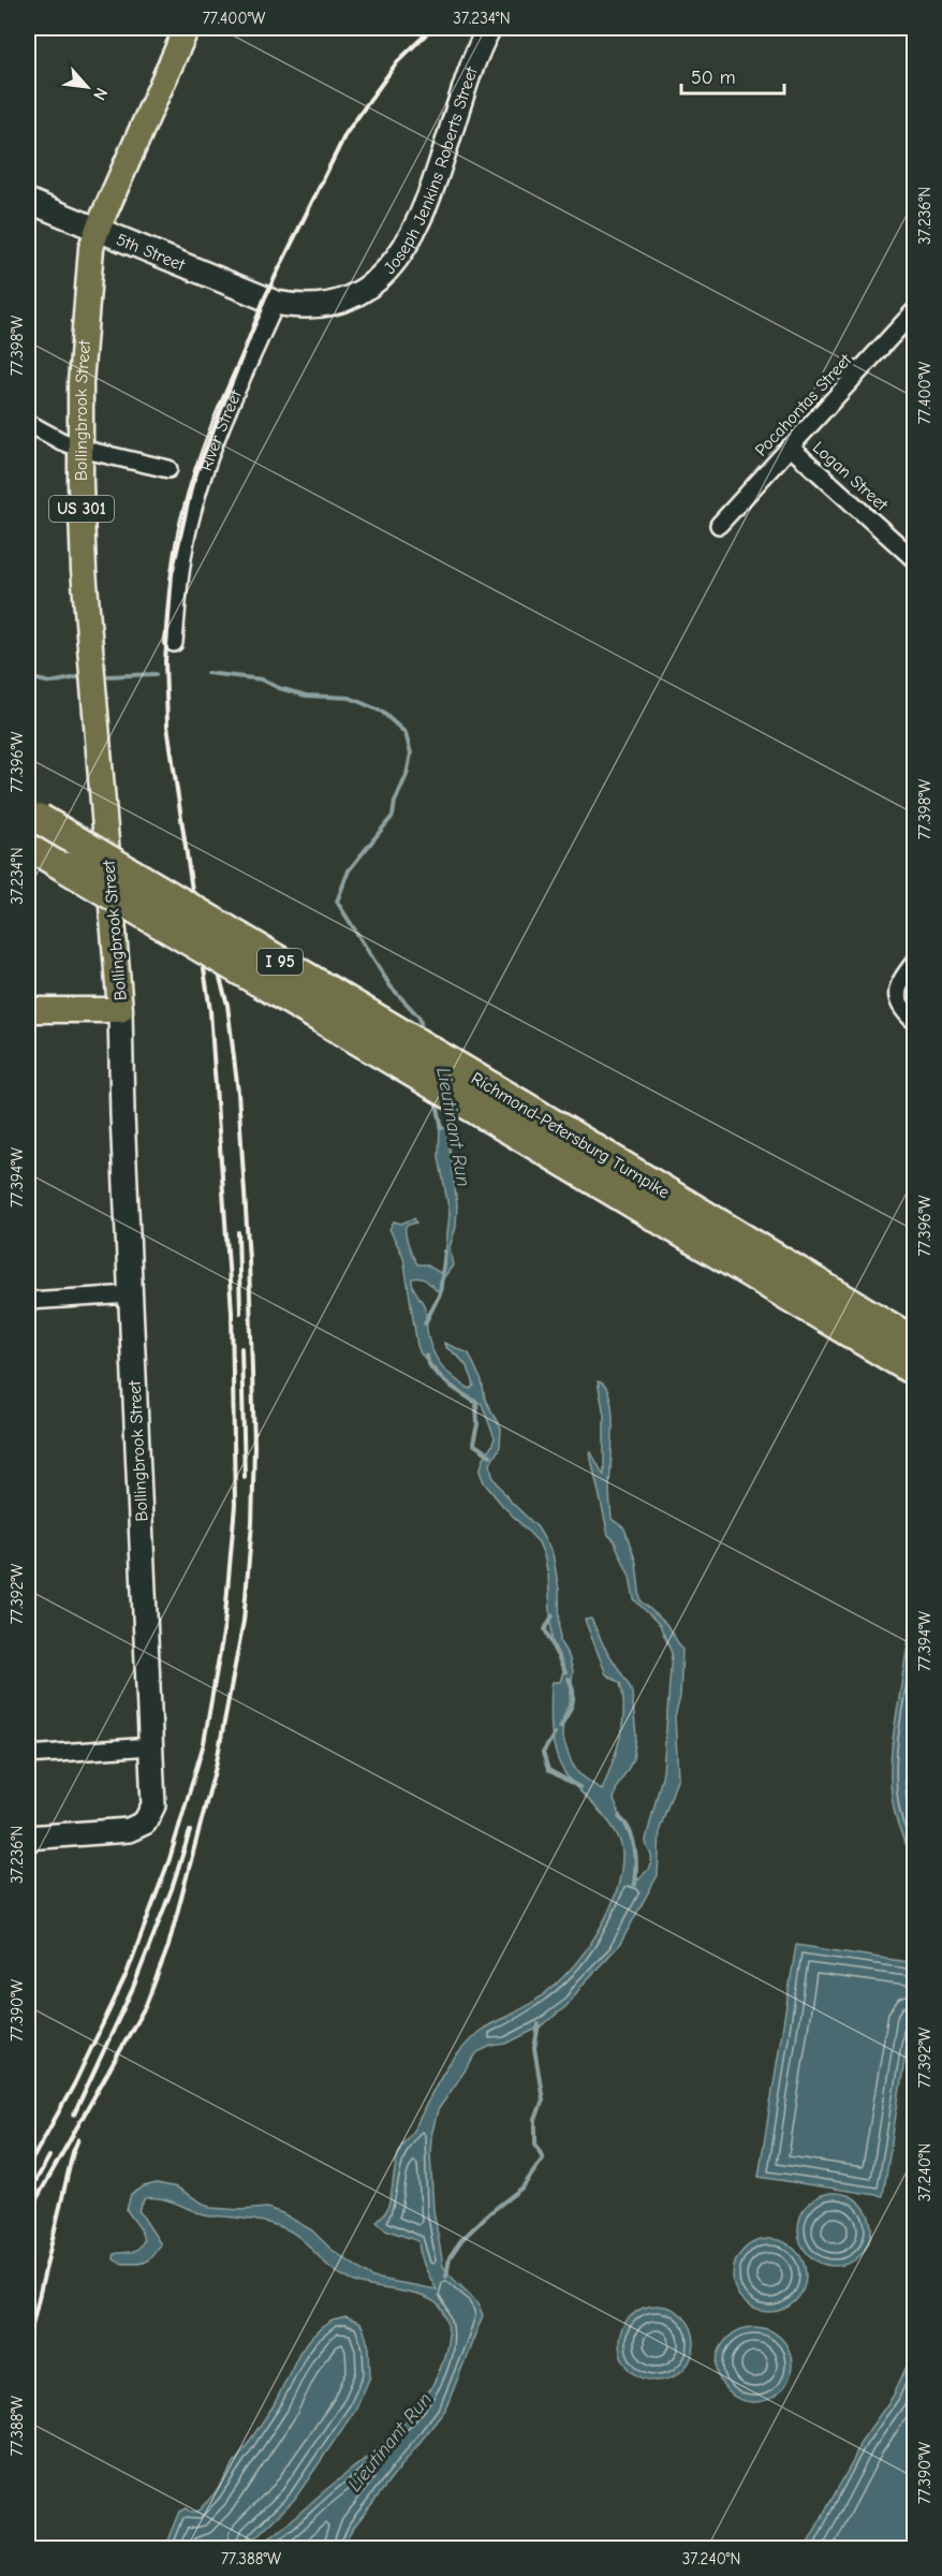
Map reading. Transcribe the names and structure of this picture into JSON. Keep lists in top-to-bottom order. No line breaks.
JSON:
{"streets":{"highway":["I 95","Richmond-Petersburg Turnpike"],"main road":["Bollingbrook Street","US 301"],"street":["Joseph Jenkins Roberts Street","5th Street","Pocahontas Street","River Street","Logan Street"]},"crossings":[["Joseph Jenkins Roberts Street","5th Street"],["Joseph Jenkins Roberts Street","River Street"],["5th Street","Bollingbrook Street"],["5th Street","River Street"],["Pocahontas Street","Logan Street"]],"water":["Lieutinant Run"],"scale_bar":"50 m","north":"bottom right","coordinates":["77.400°W","37.234°N","37.236°N","77.398°W","77.396°W","77.394°W","77.392°W","77.390°W","37.240°N","77.388°W"]}
